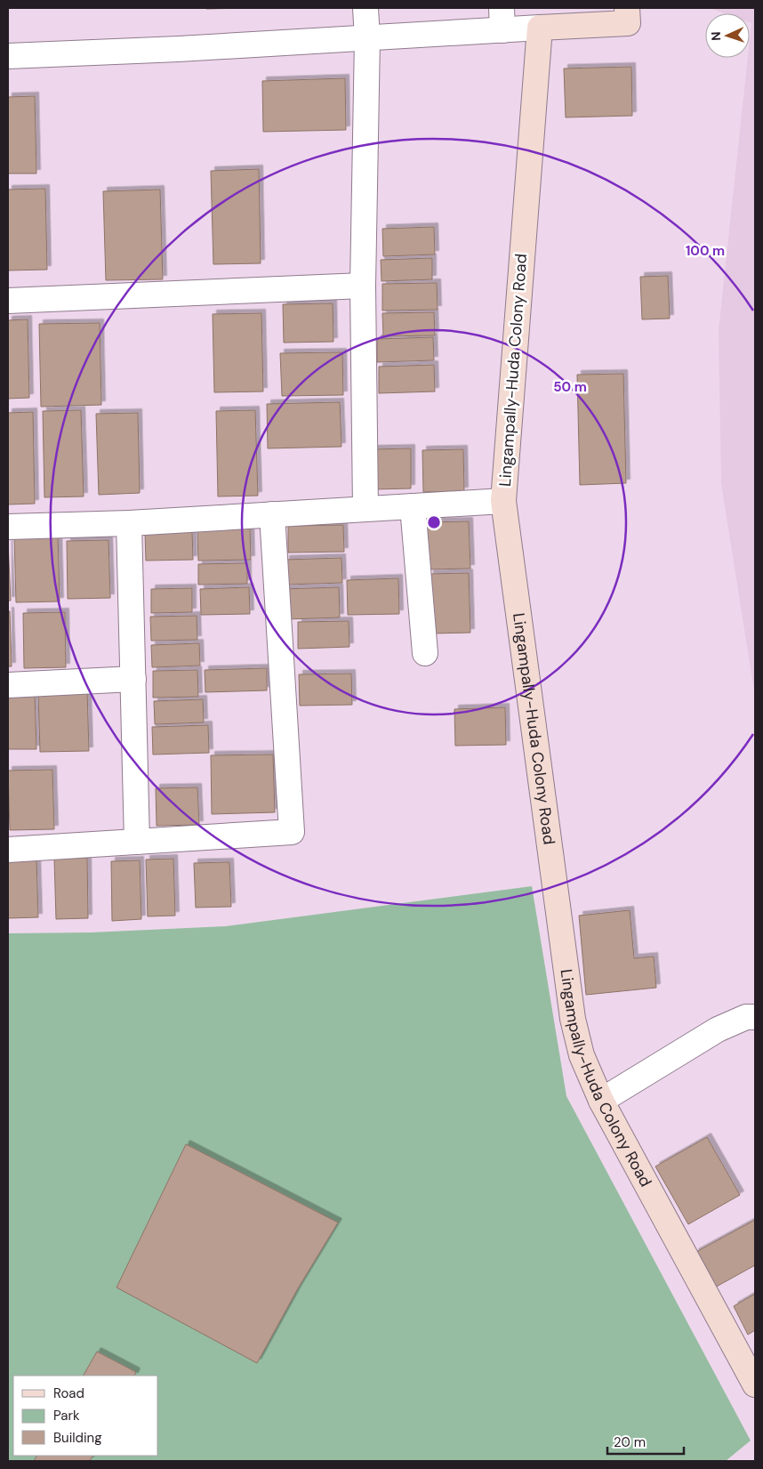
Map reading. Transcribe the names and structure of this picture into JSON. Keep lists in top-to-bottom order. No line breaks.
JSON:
{"streets":{"street":["Lingampally-Huda Colony Road"]},"legend":["Road","Park","Building"],"scale_bar":"20 m","north":"left","rings":["100 m","50 m"]}
